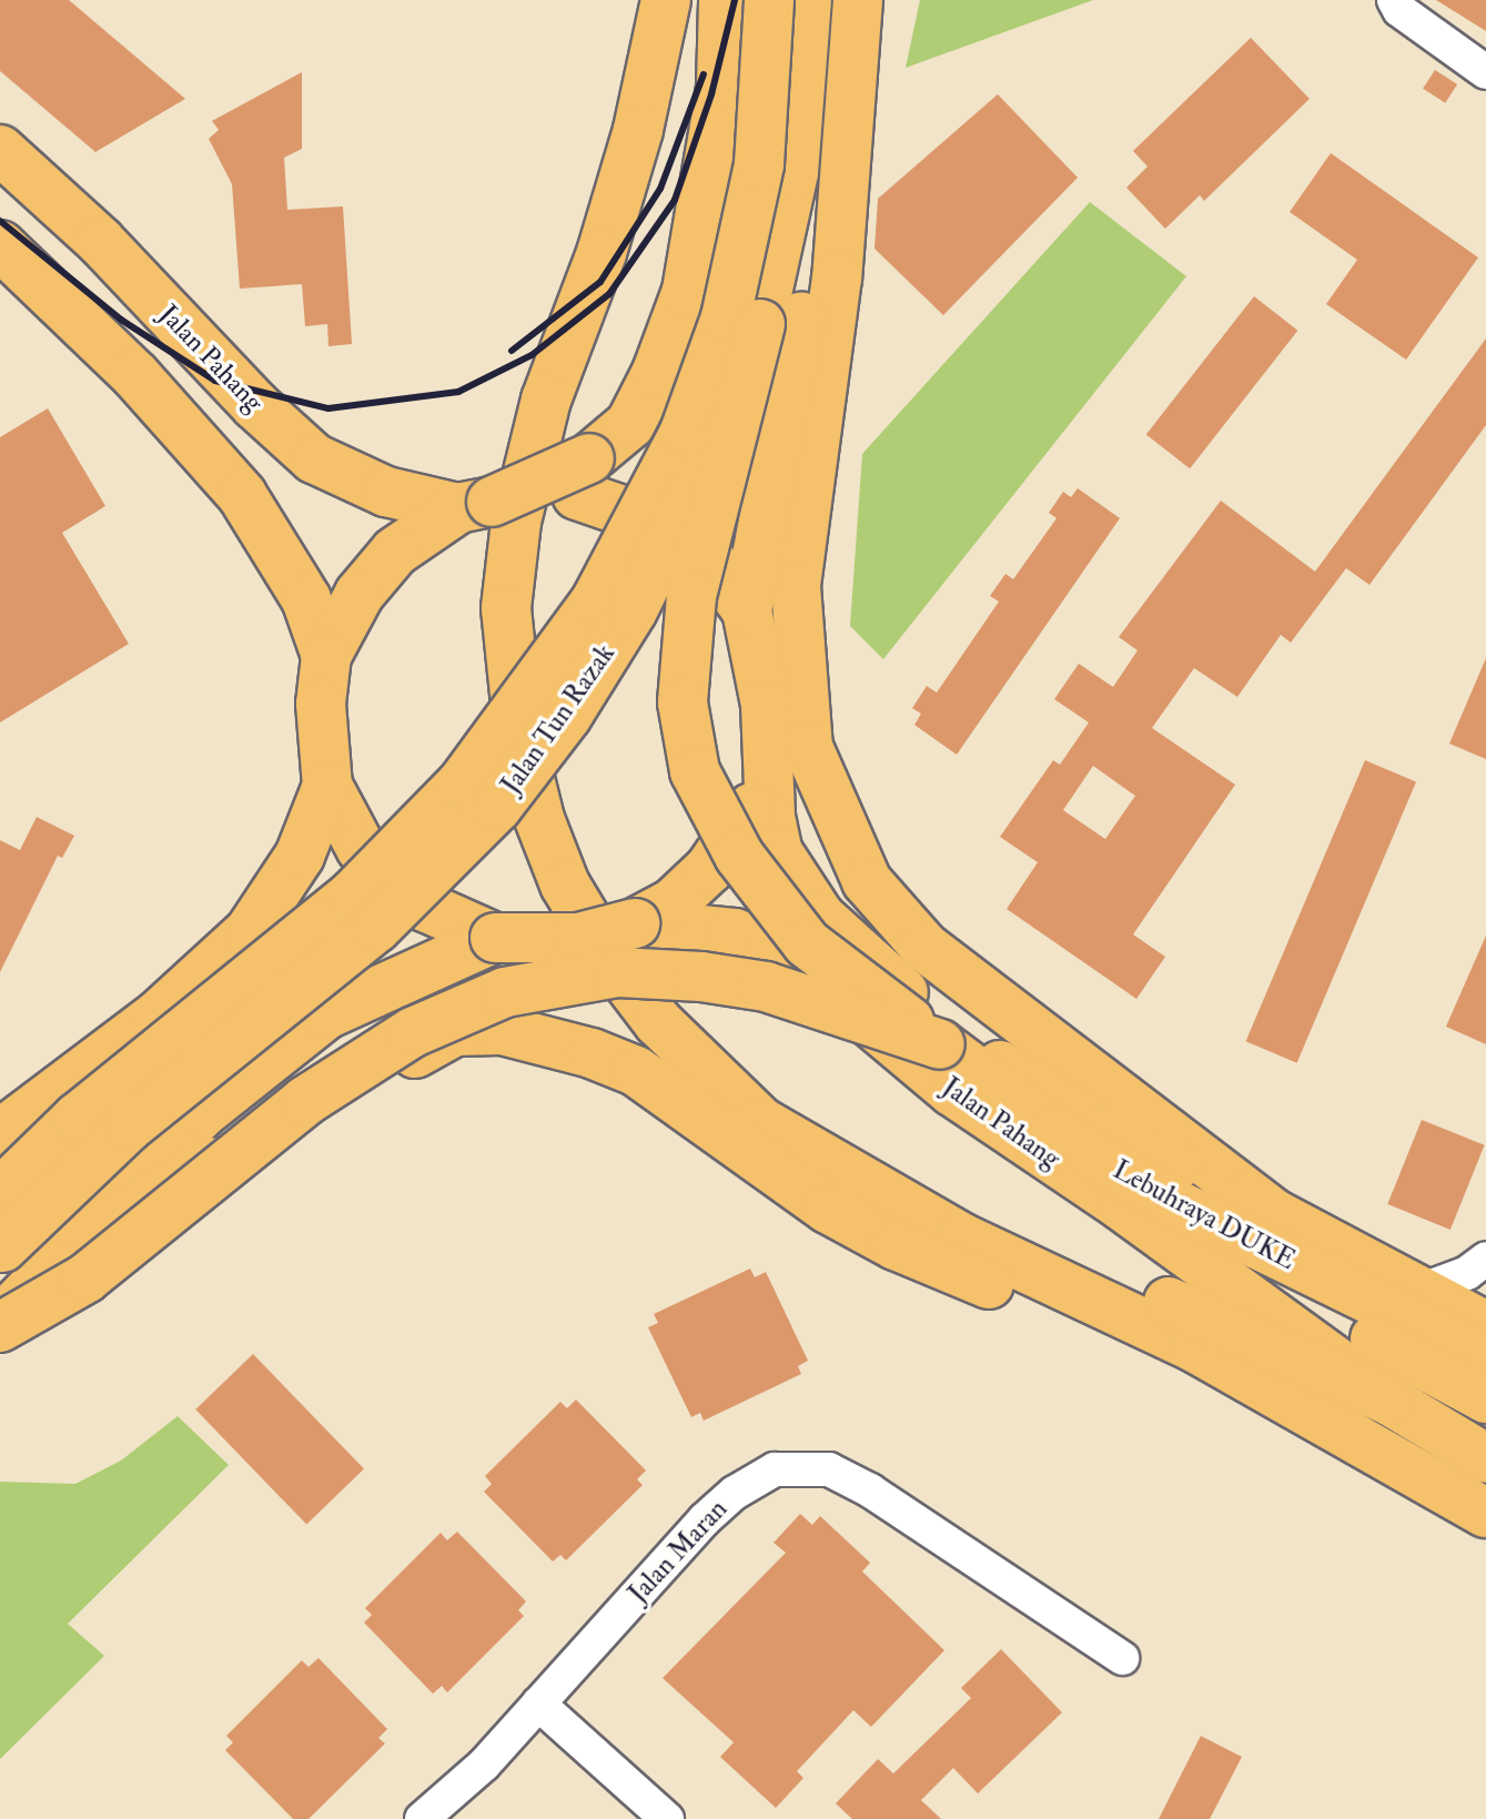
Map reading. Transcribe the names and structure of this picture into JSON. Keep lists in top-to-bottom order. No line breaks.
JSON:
{"streets":{"main road":["Jalan Pahang","Jalan Tun Razak","Lebuhraya DUKE"],"street":["Jalan Maran"]},"crossings":[["Jalan Pahang","Lebuhraya DUKE"],["Jalan Tun Razak","Lebuhraya DUKE"]]}
